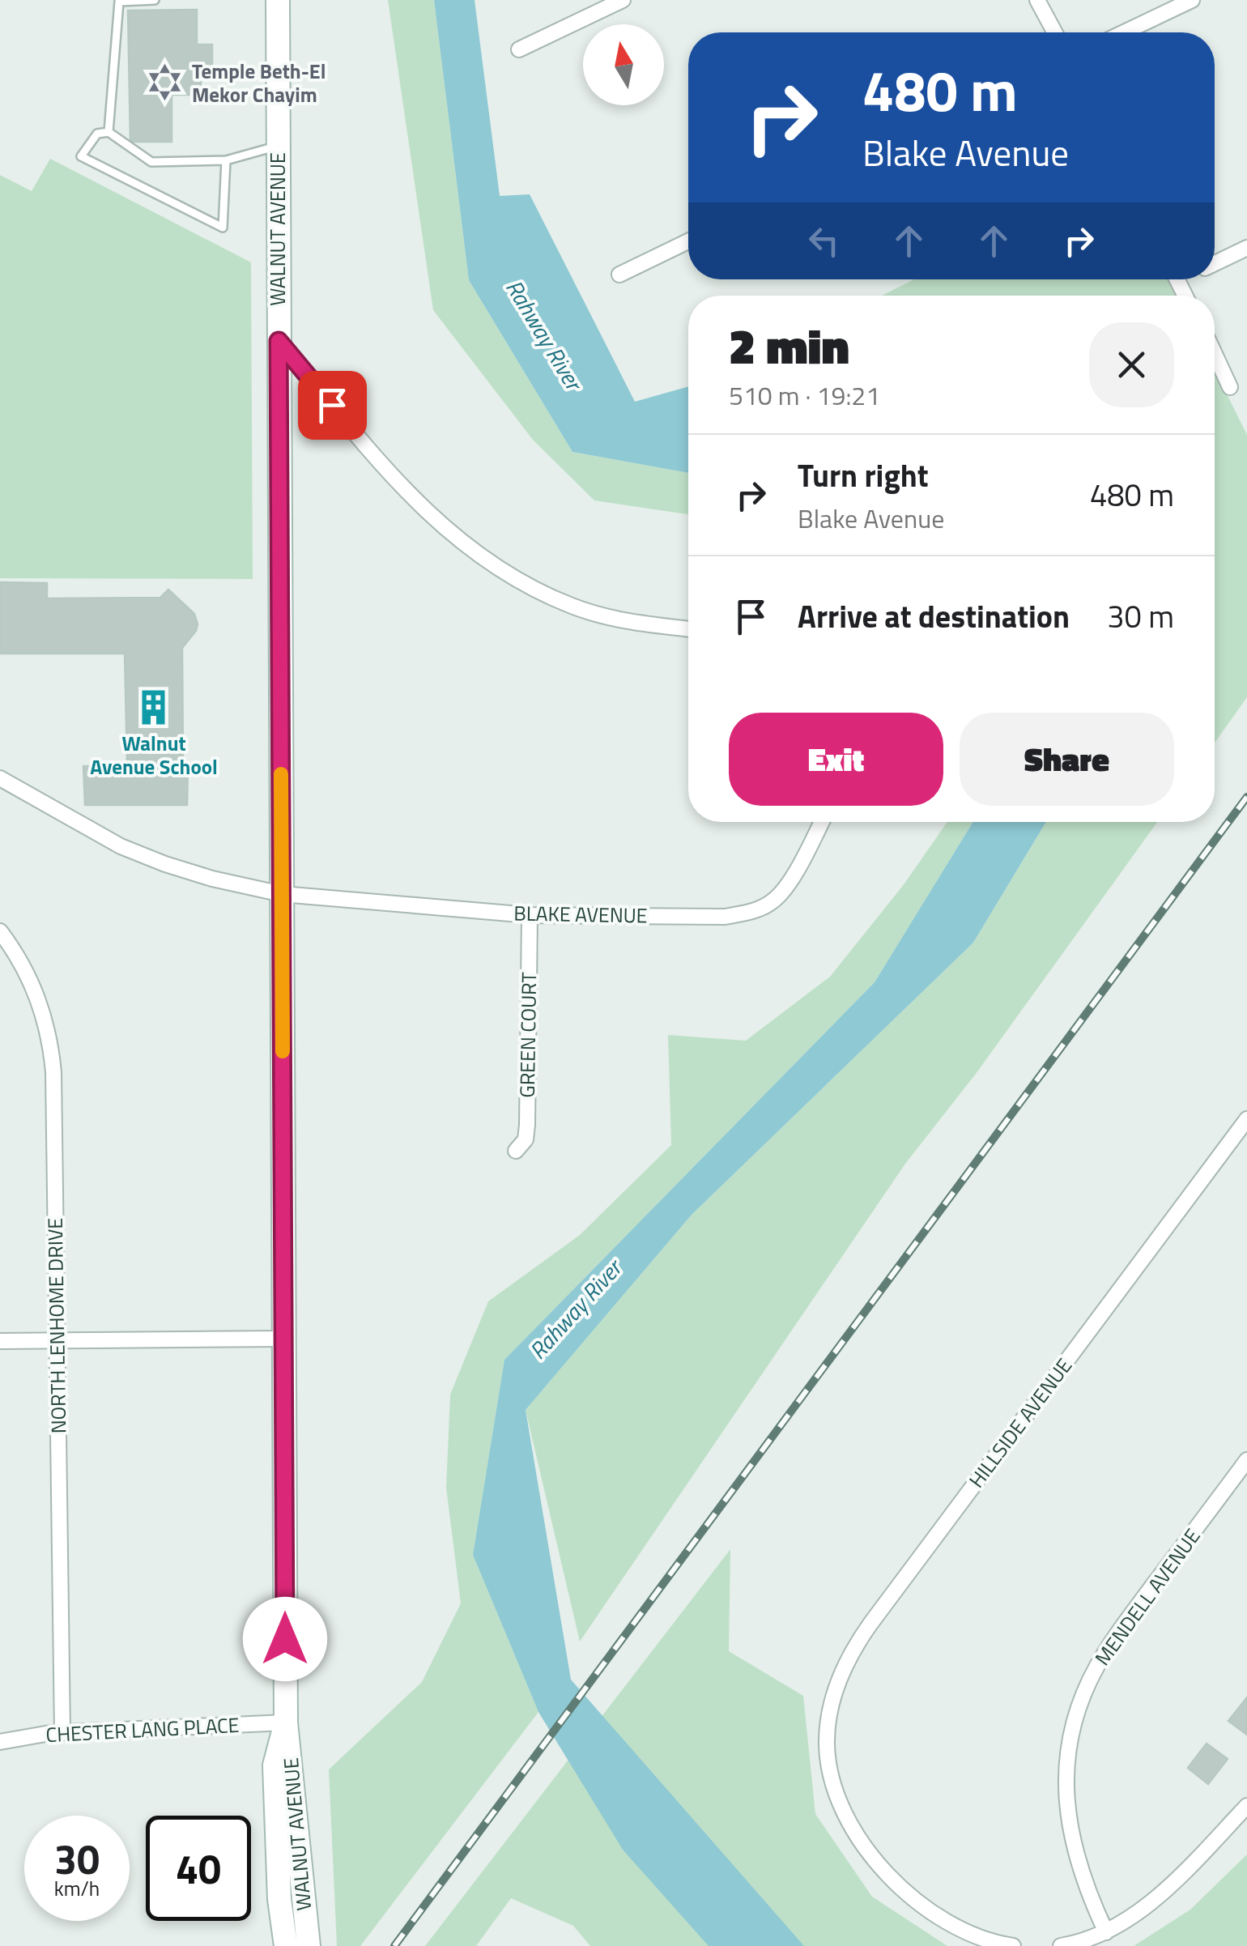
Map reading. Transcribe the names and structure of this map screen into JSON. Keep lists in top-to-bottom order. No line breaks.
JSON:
{"streets":{"street":["WALNUT AVENUE","BLAKE AVENUE","GREEN COURT","NORTH LENHOME DRIVE","HILLSIDE AVENUE","MENDELL AVENUE","CHESTER LANG PLACE"]},"crossings":[["WALNUT AVENUE","BLAKE AVENUE"],["WALNUT AVENUE","CHESTER LANG PLACE"],["BLAKE AVENUE","GREEN COURT"],["NORTH LENHOME DRIVE","CHESTER LANG PLACE"]],"water":["Rahway River"],"places":{"synagogue":["Temple Beth-El Mekor Chayim"],"building":["Walnut Avenue School"]},"north":"top","page":{"turn":["480 m","Blake Avenue"],"heading":["2 min","510 m · 19:21"],"list":[{"name":"Turn right","note":"Blake Avenue","value":"480 m"},{"name":"Arrive at destination","value":"30 m"}],"buttons":["Exit","Share"],"speed":"30 km/h","limit":"40"}}
